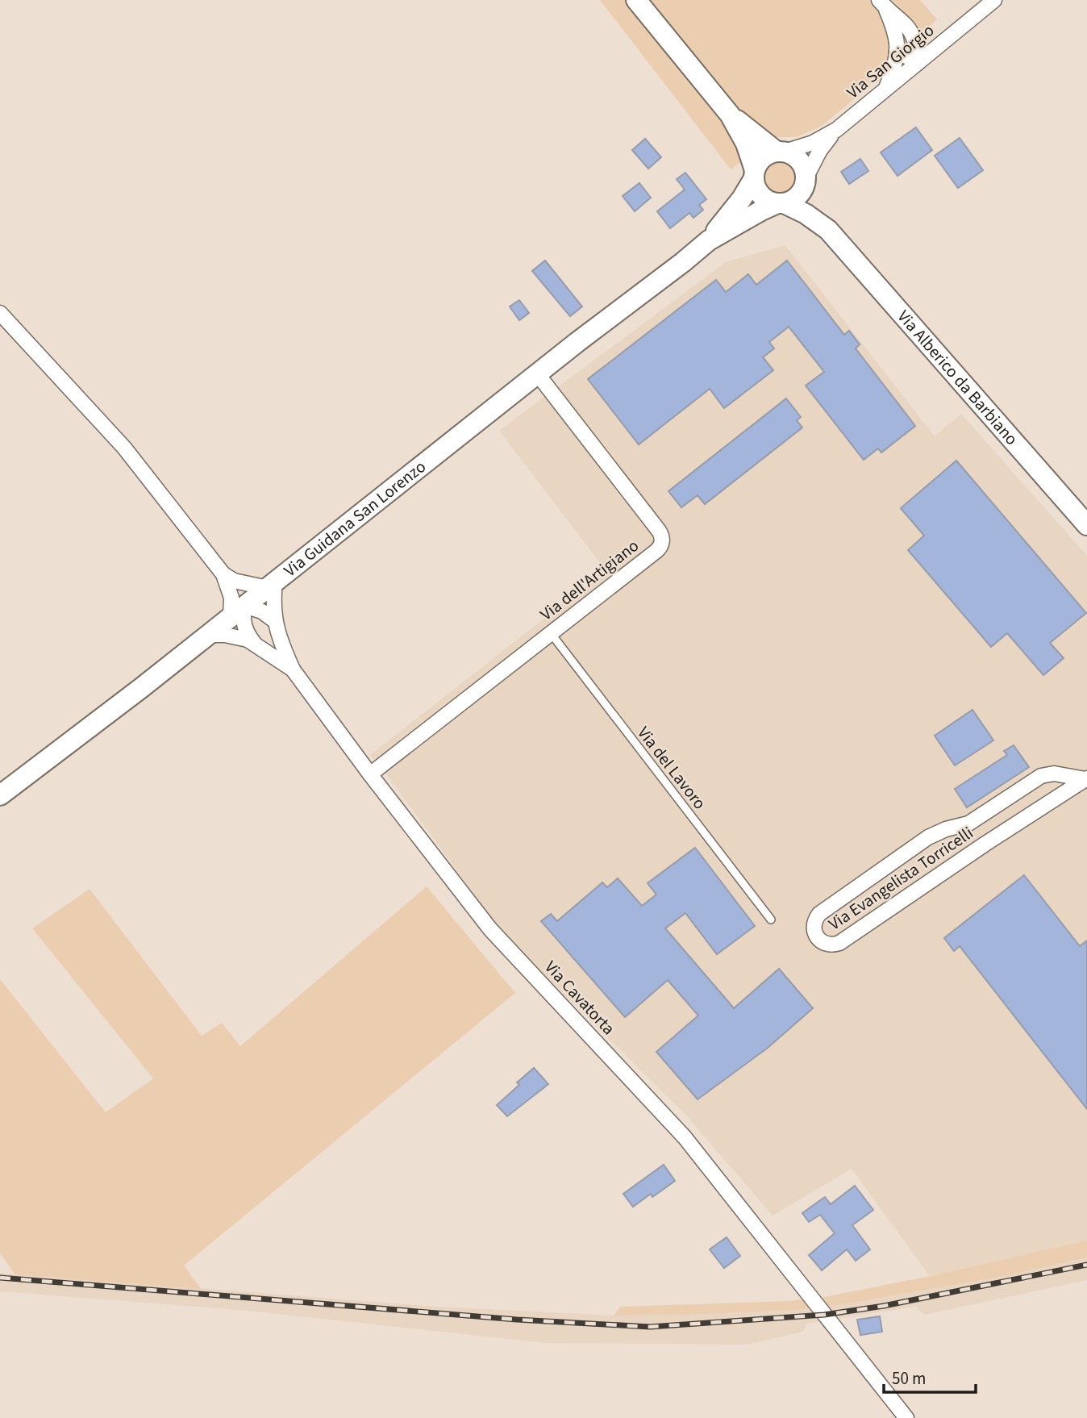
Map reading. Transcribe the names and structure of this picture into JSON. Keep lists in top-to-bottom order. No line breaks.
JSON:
{"streets":{"street":["Via San Giorgio","Via Alberico da Barbiano","Via Guidana San Lorenzo","Via dell'Artigiano","Via Evangelista Torricelli","Via Cavatorta"],"lane":["Via del Lavoro"]},"crossings":[["Via San Giorgio","Via Alberico da Barbiano"],["Via Guidana San Lorenzo","Via dell'Artigiano"],["Via Guidana San Lorenzo","Via Cavatorta"],["Via dell'Artigiano","Via del Lavoro"],["Via dell'Artigiano","Via Cavatorta"]],"scale_bar":"50 m"}
